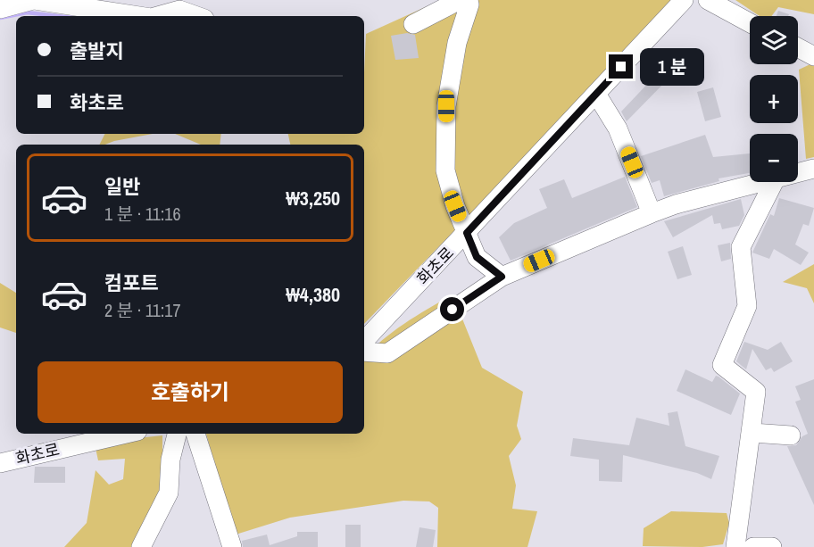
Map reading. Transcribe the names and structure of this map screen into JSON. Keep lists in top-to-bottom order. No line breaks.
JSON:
{"streets":{"street":["화초로"]},"page":{"map_buttons":["+","−"],"banner":["출발지","화초로"],"bubble":"1 분","list":[{"name":"일반","note":"1 분 · 11:16","value":"₩3,250"},{"name":"컴포트","note":"2 분 · 11:17","value":"₩4,380"}],"buttons":"호출하기"}}
